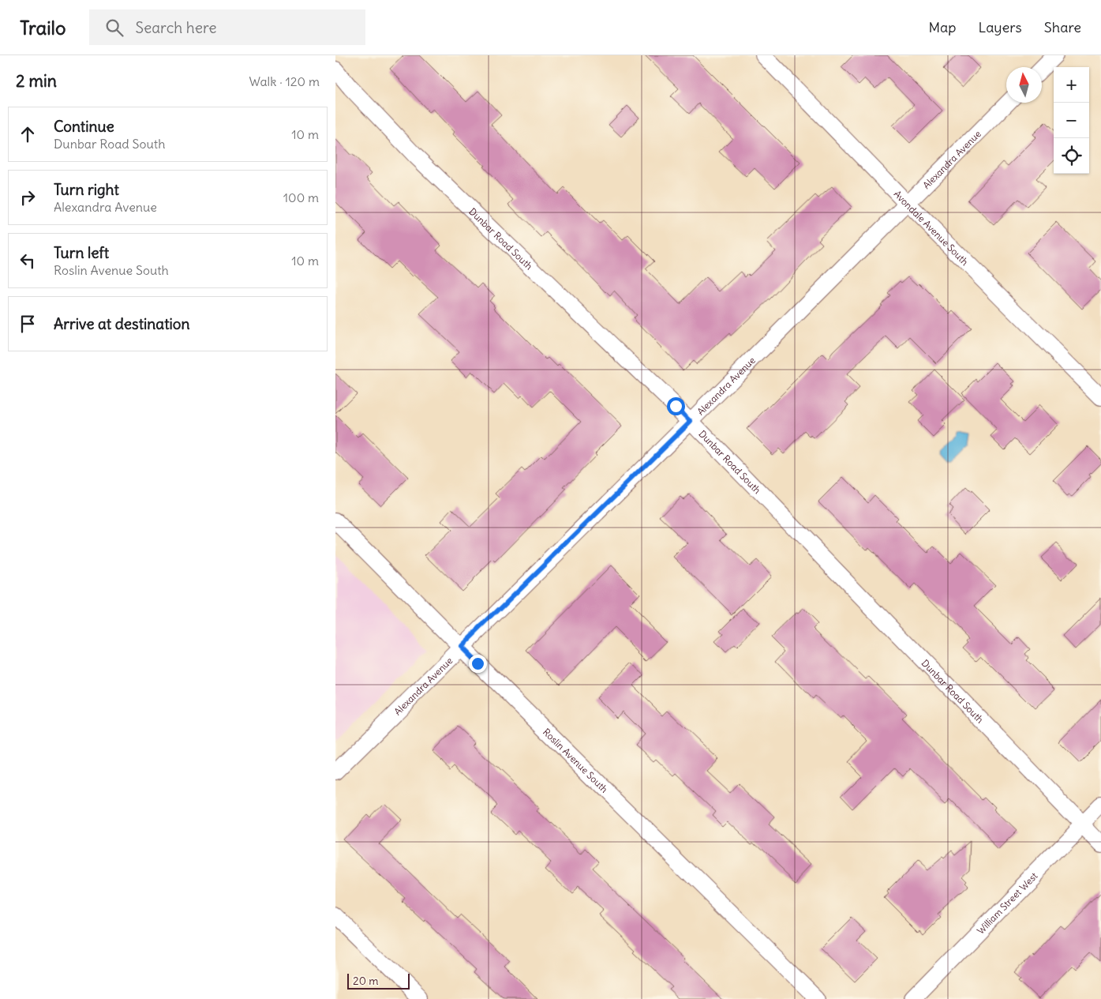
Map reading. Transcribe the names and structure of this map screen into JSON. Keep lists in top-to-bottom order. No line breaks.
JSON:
{"streets":{"street":["Alexandra Avenue","Avondale Avenue South","Dunbar Road South","Roslin Avenue South","William Street West"]},"crossings":[["Alexandra Avenue","Avondale Avenue South"],["Alexandra Avenue","Dunbar Road South"],["Alexandra Avenue","Roslin Avenue South"],["Dunbar Road South","William Street West"]],"scale_bar":"20 m","north":"top","page":{"header":"Trailo","search":"Search here","nav":["Map","Layers","Share"],"heading":["2 min","Walk · 120 m"],"map_buttons":["+","−"],"list":[["Continue","Dunbar Road South","10 m"],["Turn right","Alexandra Avenue","100 m"],["Turn left","Roslin Avenue South","10 m"],"Arrive at destination"],"scale":"20 m"}}
